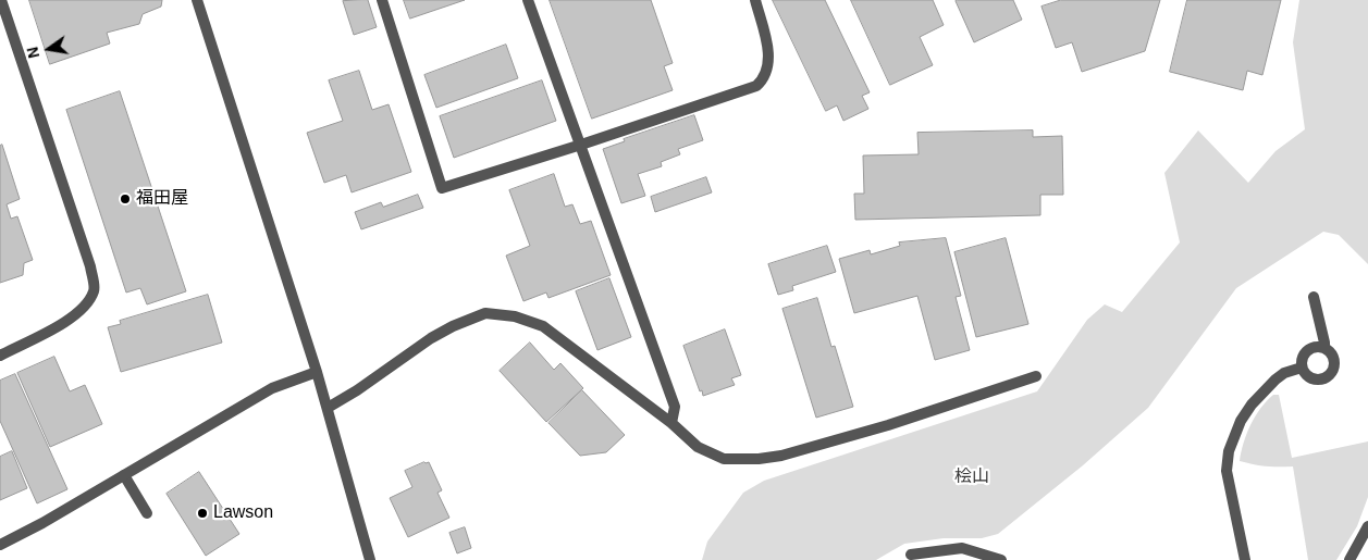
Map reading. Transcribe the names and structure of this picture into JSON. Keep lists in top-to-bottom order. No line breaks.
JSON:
{"parks":["桧山"],"places":["福田屋","Lawson"],"north":"left"}
